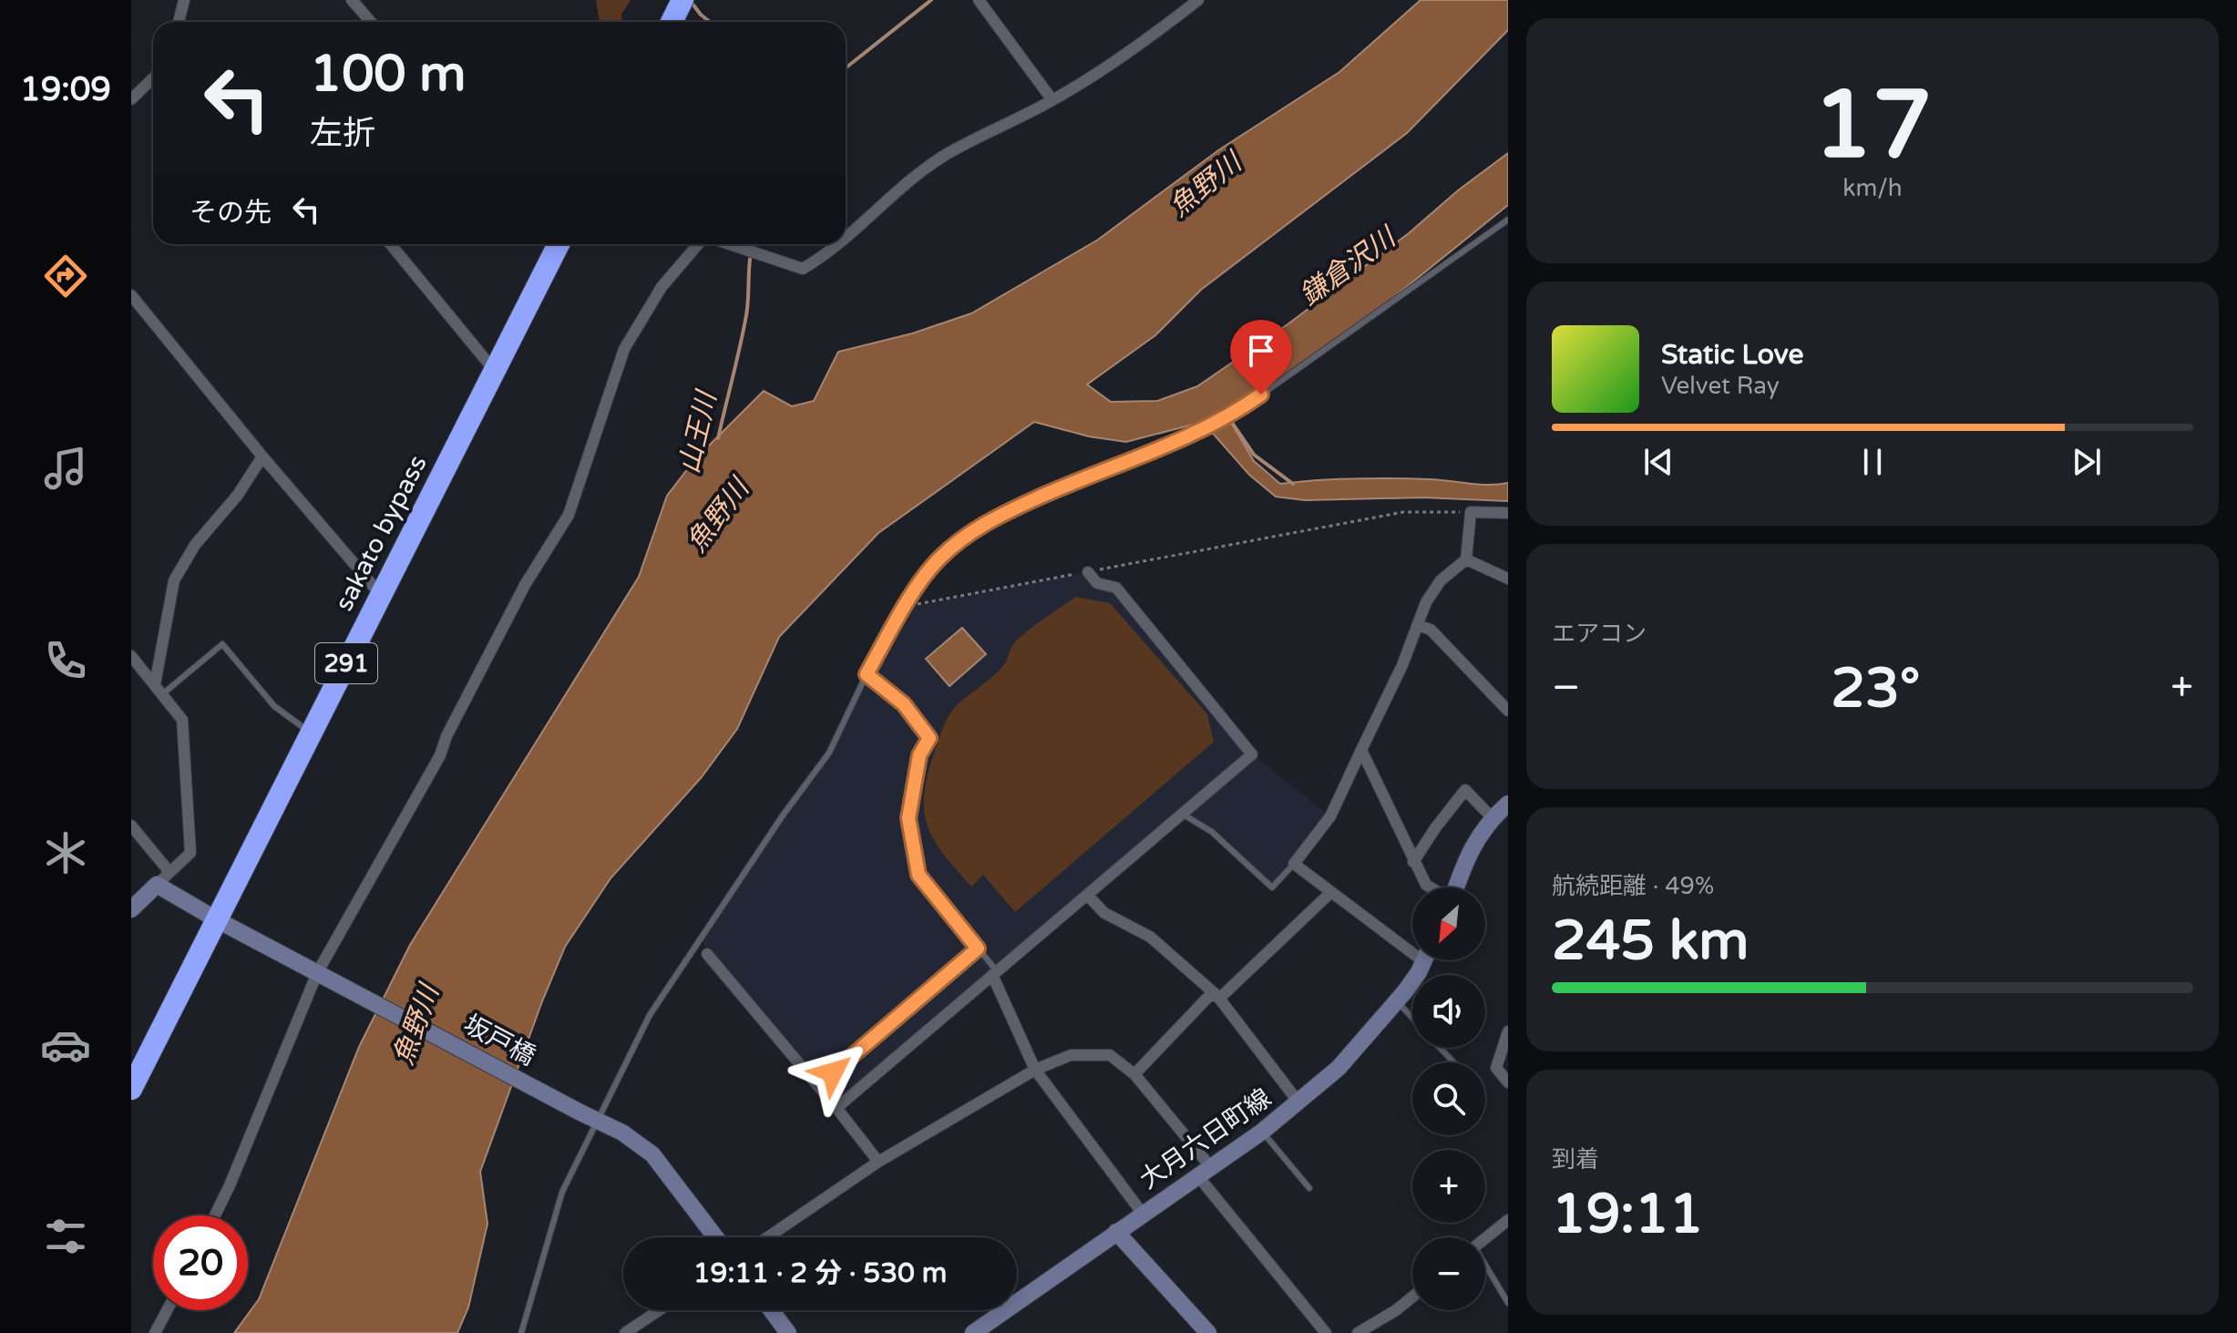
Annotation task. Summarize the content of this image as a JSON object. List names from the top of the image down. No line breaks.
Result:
{"streets":{"highway":["sakato bypass","291"],"street":["坂戸橋","大月六日町線"]},"crossings":[["sakato bypass","坂戸橋"]],"water":["魚野川","鎌倉沢川","山王川"],"north":"bottom left","page":{"tabs":"19:09","tile":[["17","km/h"],"エアコン",["航続距離 · 49%","245 km"],["到着","19:11"]],"turn":["100 m","左折"],"then":"その先","song":["Static Love","Velvet Ray"],"heat":["−","23°","+"],"map_buttons":["+","−"],"limit":"20","trip":"19:11 · 2 分 · 530 m"}}
